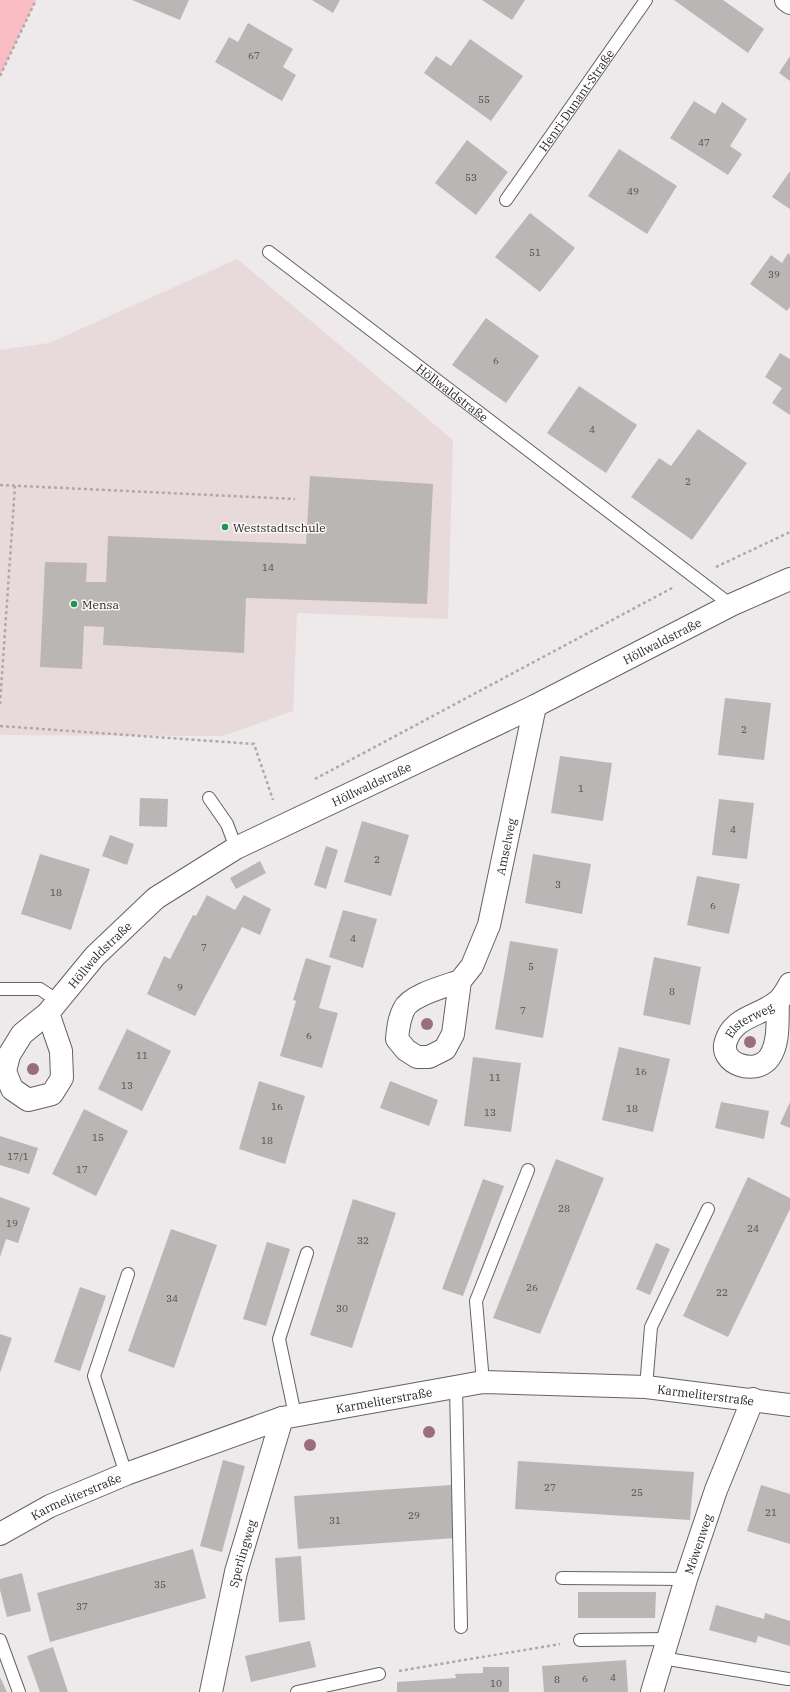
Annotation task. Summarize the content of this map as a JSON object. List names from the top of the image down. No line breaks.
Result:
{"streets":{"street":["Höllwaldstraße","Amselweg","Karmeliterstraße","Möwenweg","Sperlingweg"],"lane":["Henri-Dunant-Straße"]},"crossings":[["Höllwaldstraße","Amselweg"],["Karmeliterstraße","Möwenweg"],["Karmeliterstraße","Sperlingweg"]],"places":["Weststadtschule","Mensa"],"house_numbers":["67","55","47","53","49","51","39","6","4","2","14","2","1","4","2","3","18","6","4","7","5","9","8","7","6","11","16","11","13","16","18","13","15","18","17/1","17","28","19","24","32","26","22","34","30","27","25","21","29","31","35","37","4","6","8","10"]}
